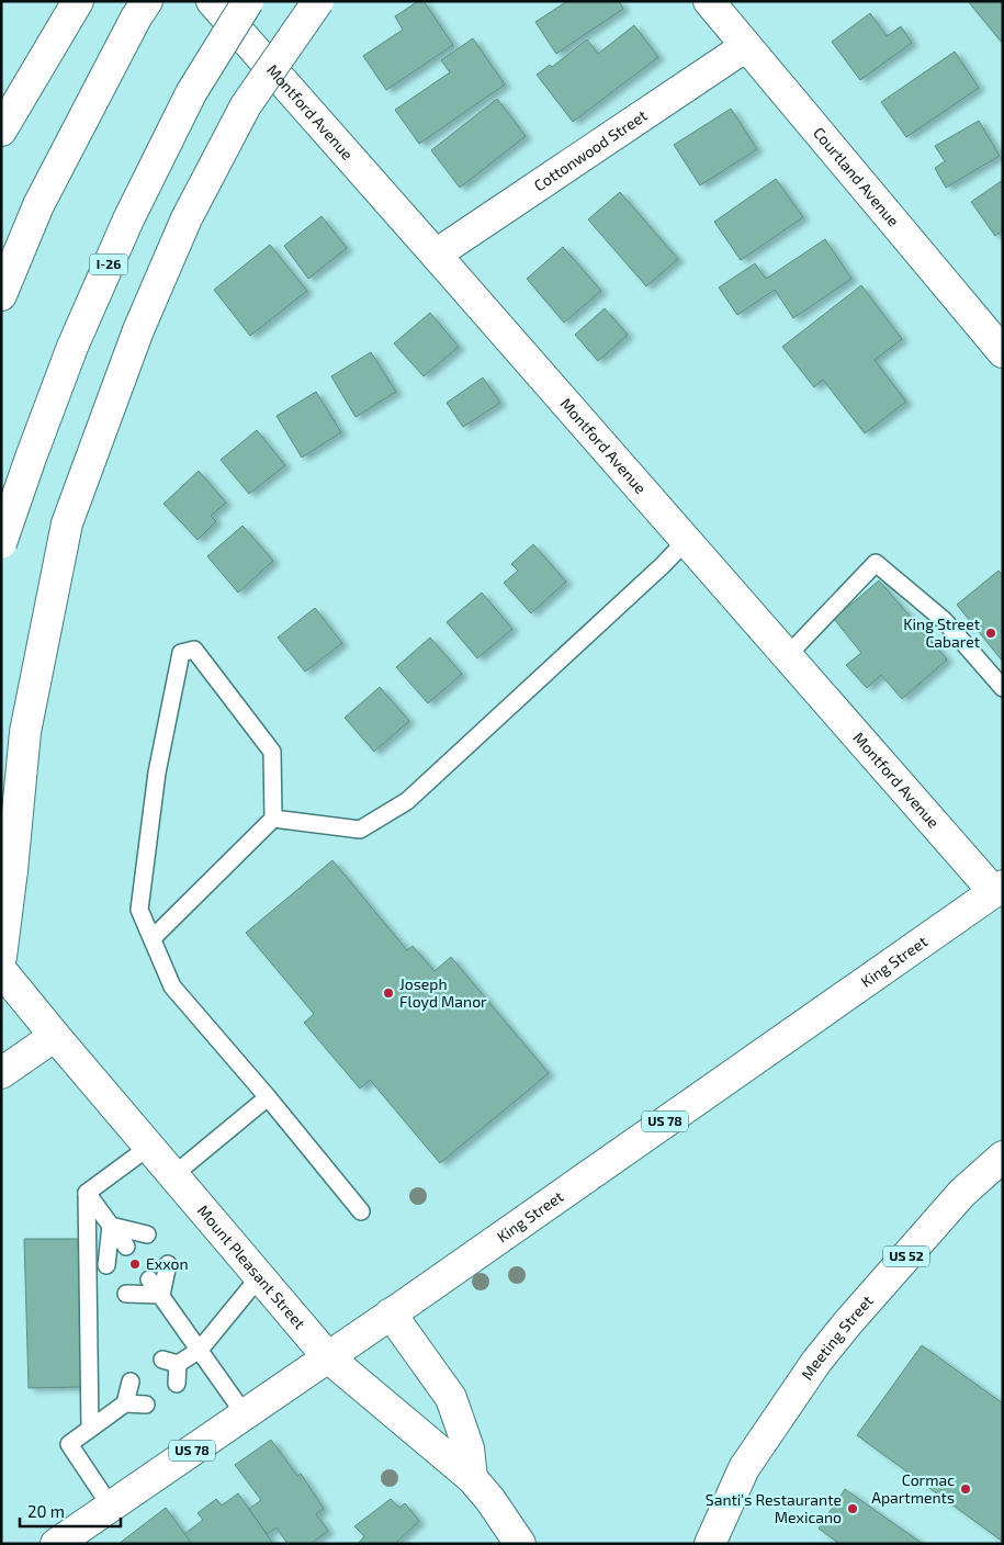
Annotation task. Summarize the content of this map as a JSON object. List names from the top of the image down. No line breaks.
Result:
{"streets":{"main road":["Montford Avenue","Cottonwood Street","Courtland Avenue","I-26","King Street","US 78","US 52","Mount Pleasant Street","Meeting Street"]},"crossings":[["Montford Avenue","Cottonwood Street"],["Montford Avenue","King Street"],["Cottonwood Street","Courtland Avenue"],["King Street","Mount Pleasant Street"]],"places":["King Street Cabaret","Joseph Floyd Manor","Exxon","Cormac Apartments","Santi's Restaurante Mexicano"],"scale_bar":"20 m"}
